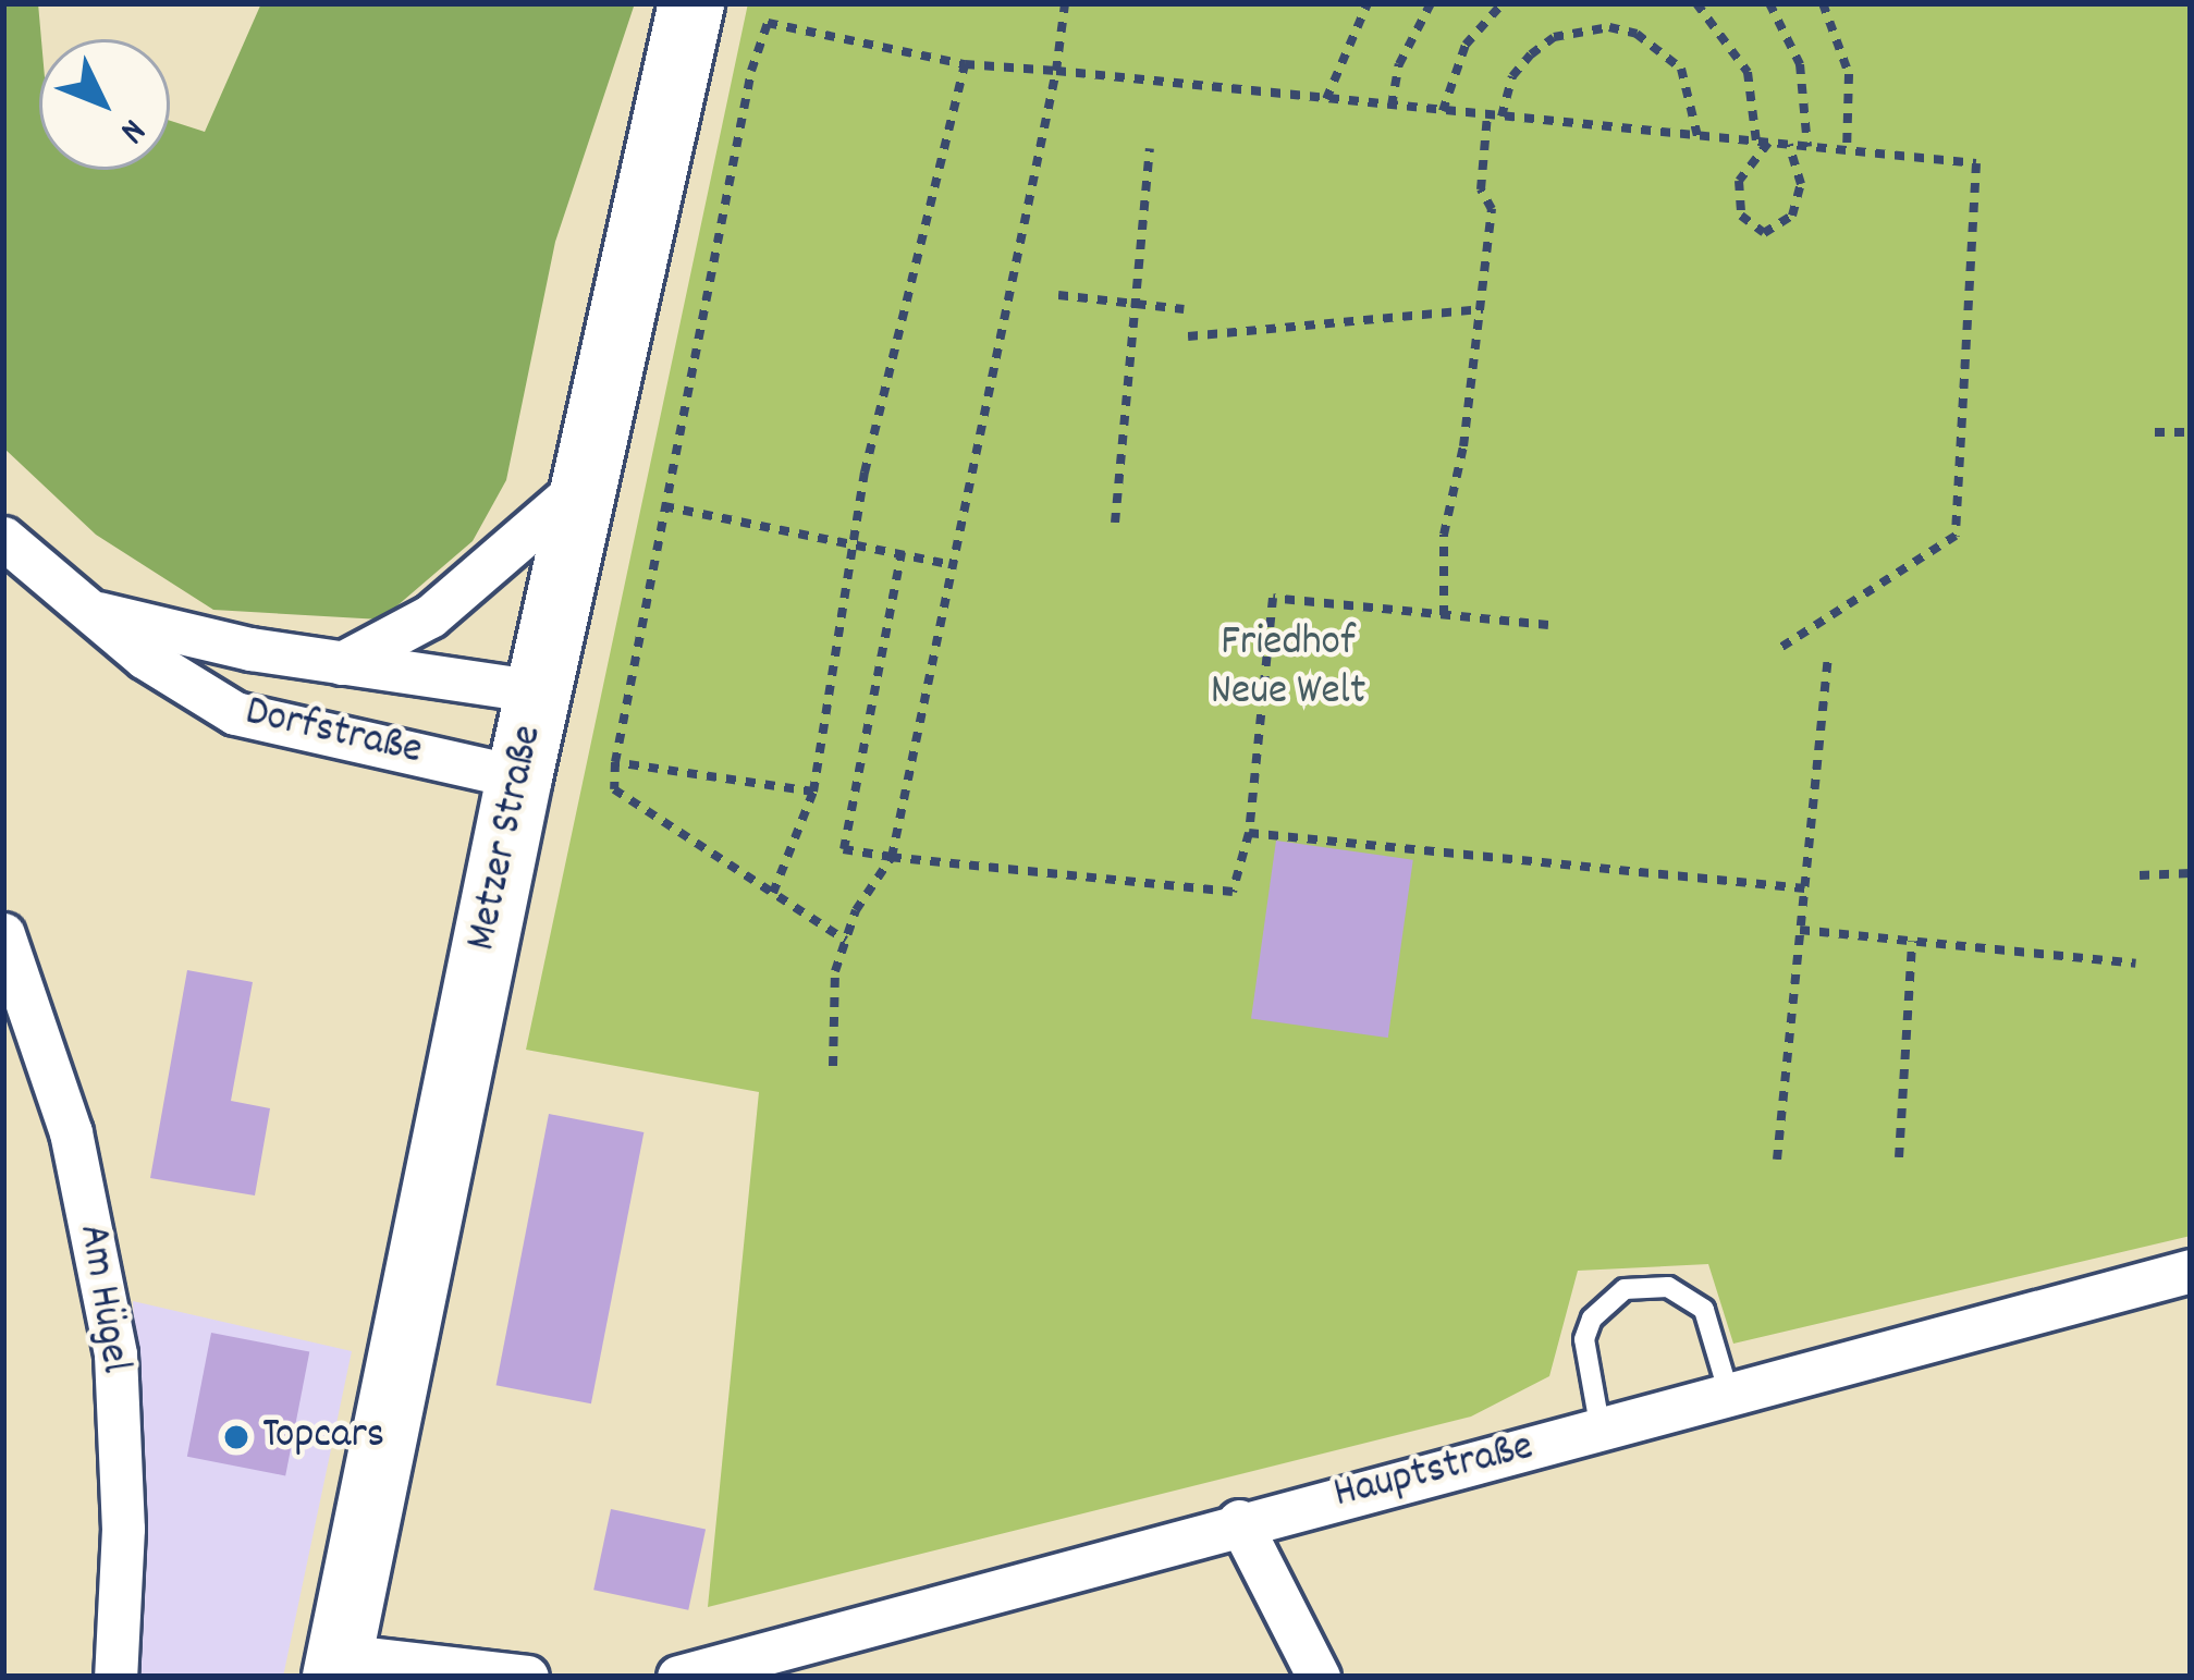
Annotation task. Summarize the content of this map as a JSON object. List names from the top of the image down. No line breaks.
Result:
{"streets":{"main road":["Metzer Straße"],"street":["Dorfstraße","Am Hügel","Hauptstraße"]},"crossings":[["Dorfstraße","Metzer Straße"]],"parks":["Friedhof Neue Welt"],"places":["Topcars"],"north":"bottom right"}
